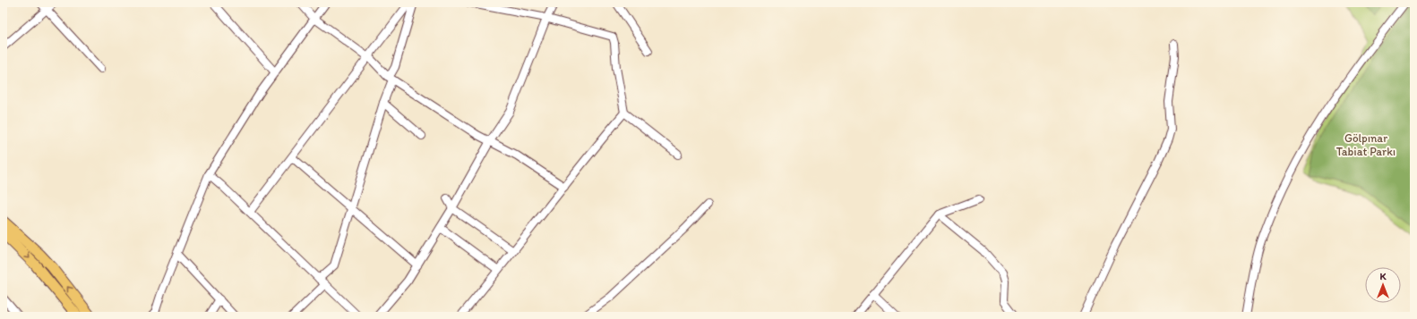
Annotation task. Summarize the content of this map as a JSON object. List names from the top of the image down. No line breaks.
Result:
{"parks":["Gölpınar Tabiat Parkı"],"north":"top"}
